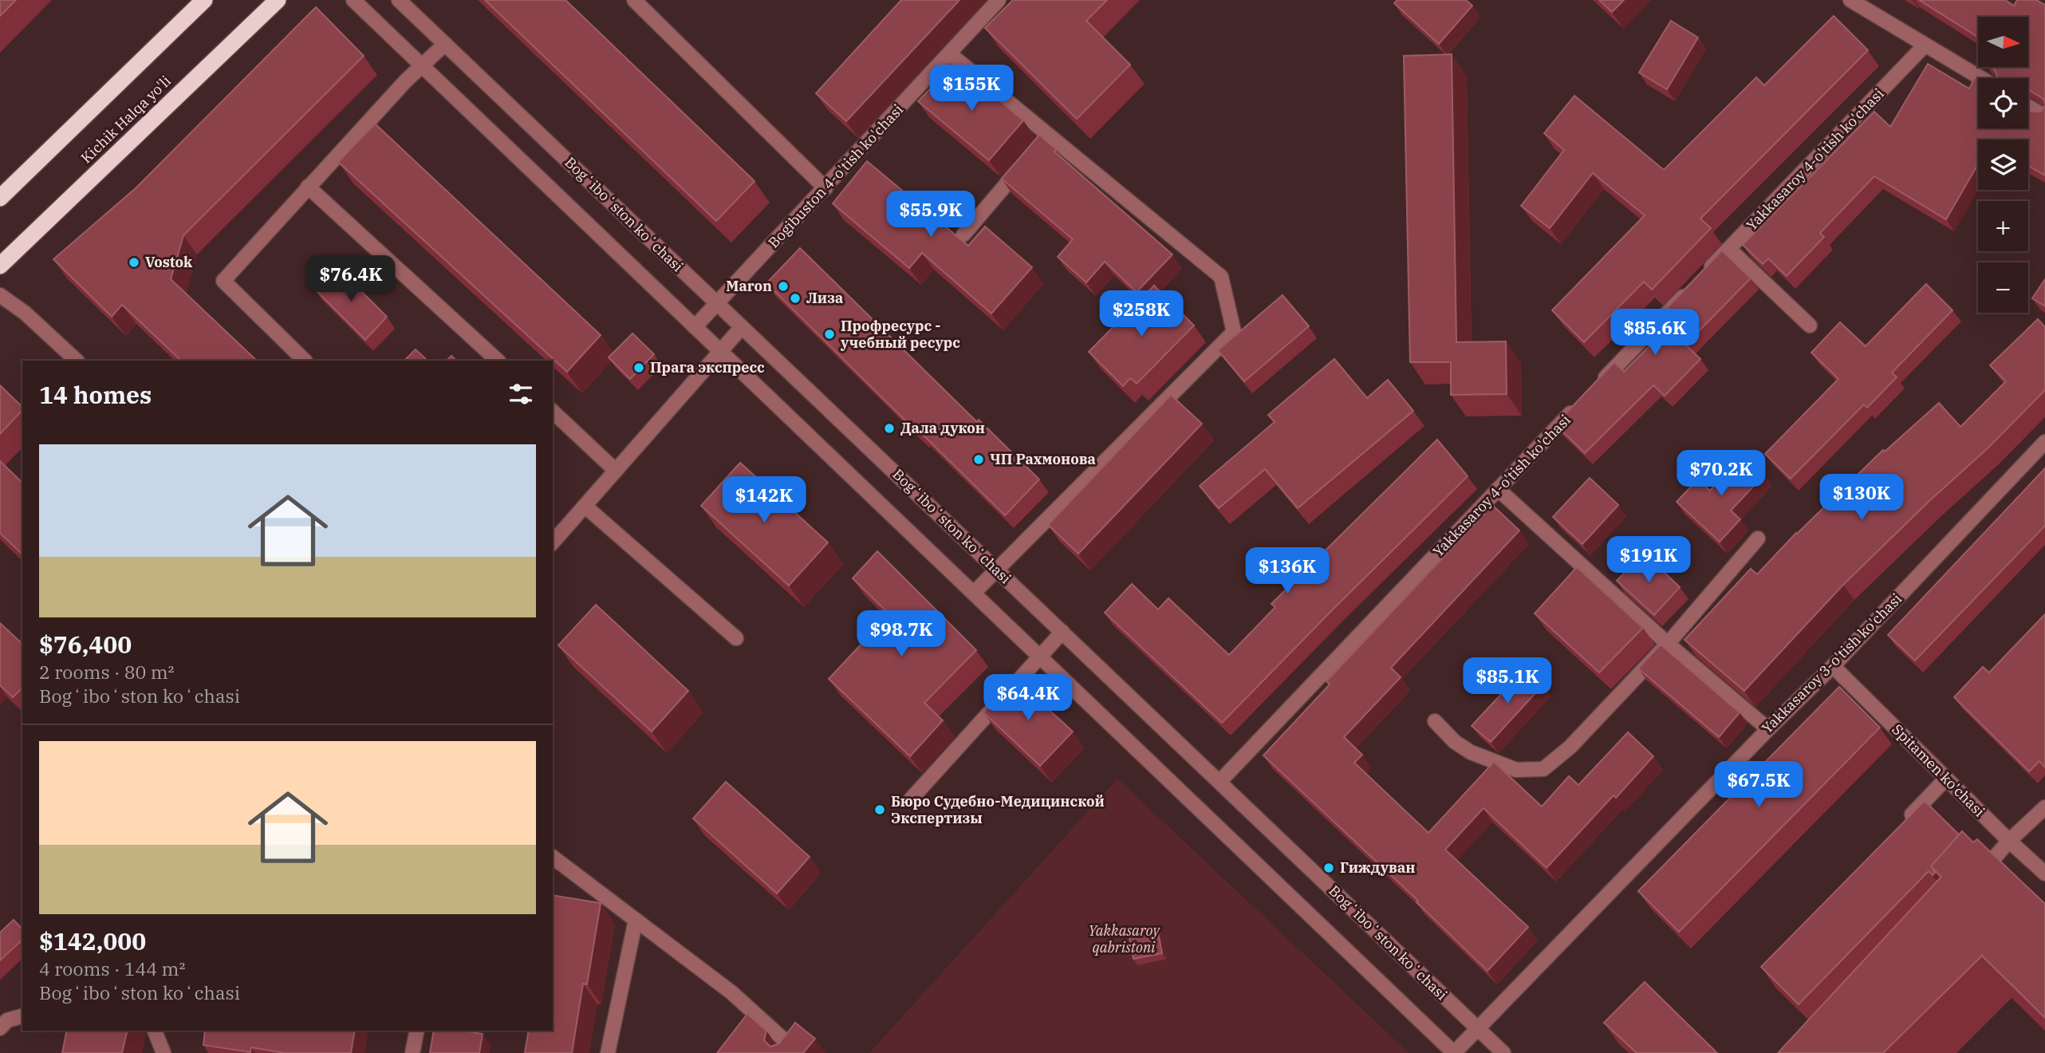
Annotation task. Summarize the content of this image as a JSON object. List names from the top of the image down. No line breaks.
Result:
{"streets":{"highway":["Kichik Halqa yo'li"],"street":["Yakkasaroy 4-o'tish ko'chasi","Bogibuston 4-o'tish ko'chasi","Bogʻiboʻston koʻchasi","Yakkasaroy 3-o'tish ko'chasi","Spitamen ko'chasi"]},"crossings":[["Yakkasaroy 4-o'tish ko'chasi","Bogʻiboʻston koʻchasi"],["Bogibuston 4-o'tish ko'chasi","Bogʻiboʻston koʻchasi"],["Bogʻiboʻston koʻchasi","Yakkasaroy 3-o'tish ko'chasi"],["Yakkasaroy 3-o'tish ko'chasi","Spitamen ko'chasi"]],"parks":["Yakkasaroy qabristoni"],"places":["Vostok","Maron","Лиза","Профресурс - учебный ресурс","Прага экспресс","Дала дукон","ЧП Рахмонова","Бюро Судебно-Медицинской Экспертизы","Гиждуван"],"north":"right","page":{"map_buttons":["+","−"],"price":["$155K","$55.9K","$76.4K","$258K","$85.6K","$70.2K","$130K","$142K","$191K","$136K","$98.7K","$85.1K","$64.4K","$67.5K"],"heading":"14 homes","list":[{"name":"$76,400","note":"2 rooms · 80 m² · Bogʻiboʻston koʻchasi"},{"name":"$142,000","note":"4 rooms · 144 m² · Bogʻiboʻston koʻchasi"}]}}
